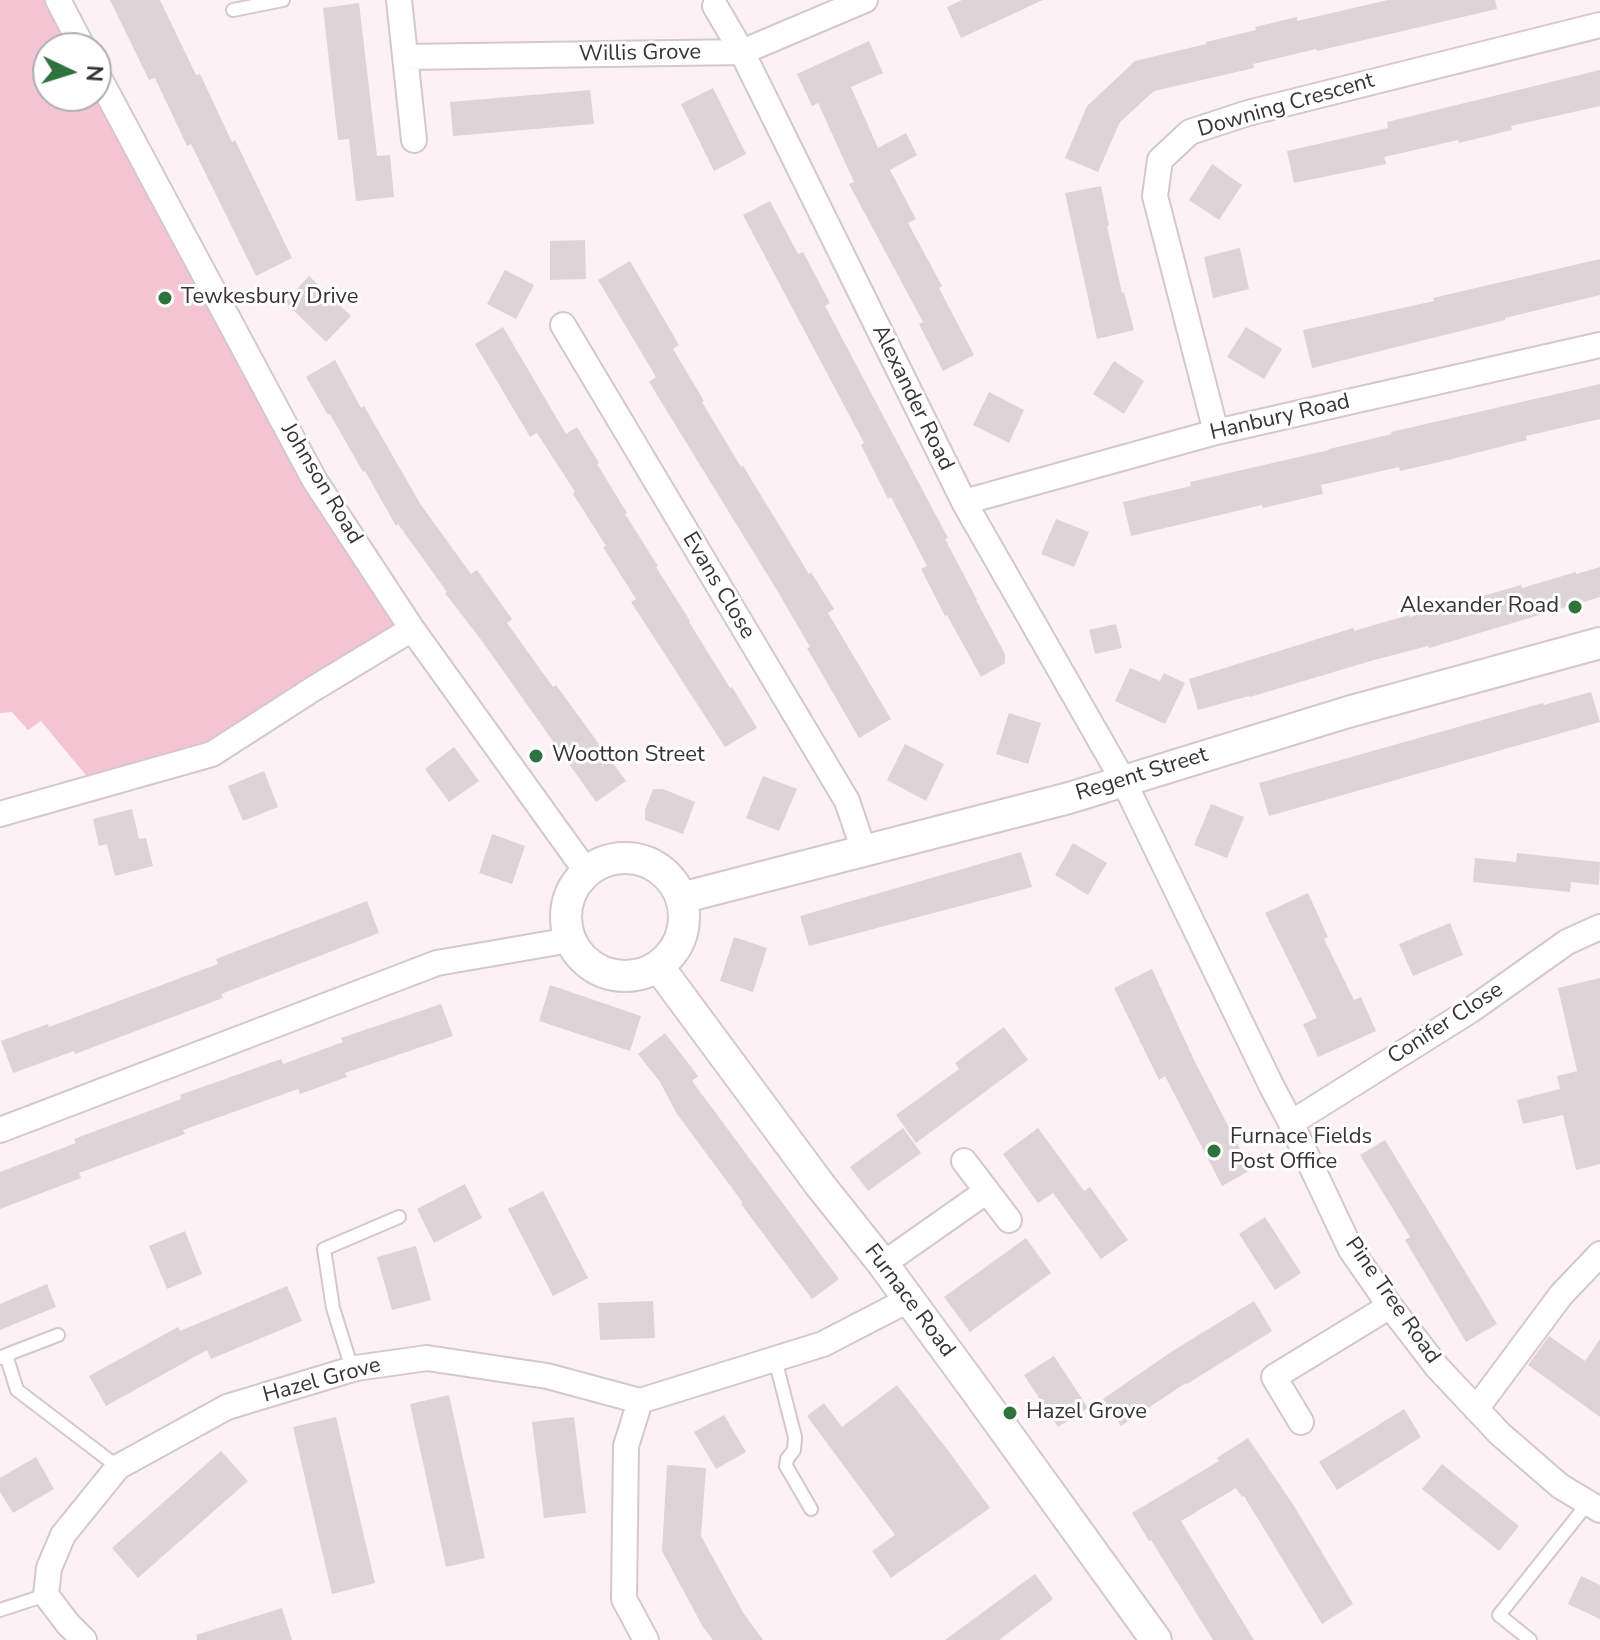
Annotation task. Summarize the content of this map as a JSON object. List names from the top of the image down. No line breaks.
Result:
{"streets":{"street":["Willis Grove","Downing Crescent","Alexander Road","Hanbury Road","Johnson Road","Evans Close","Regent Street","Conifer Close","Furnace Road","Pine Tree Road","Hazel Grove"]},"crossings":[["Willis Grove","Alexander Road"],["Downing Crescent","Hanbury Road"],["Alexander Road","Hanbury Road"],["Alexander Road","Regent Street"],["Alexander Road","Pine Tree Road"],["Johnson Road","Regent Street"],["Johnson Road","Furnace Road"],["Evans Close","Regent Street"],["Regent Street","Furnace Road"],["Regent Street","Pine Tree Road"],["Conifer Close","Pine Tree Road"]],"places":["Tewkesbury Drive","Alexander Road","Wootton Street","Furnace Fields Post Office","Hazel Grove"],"north":"right"}
